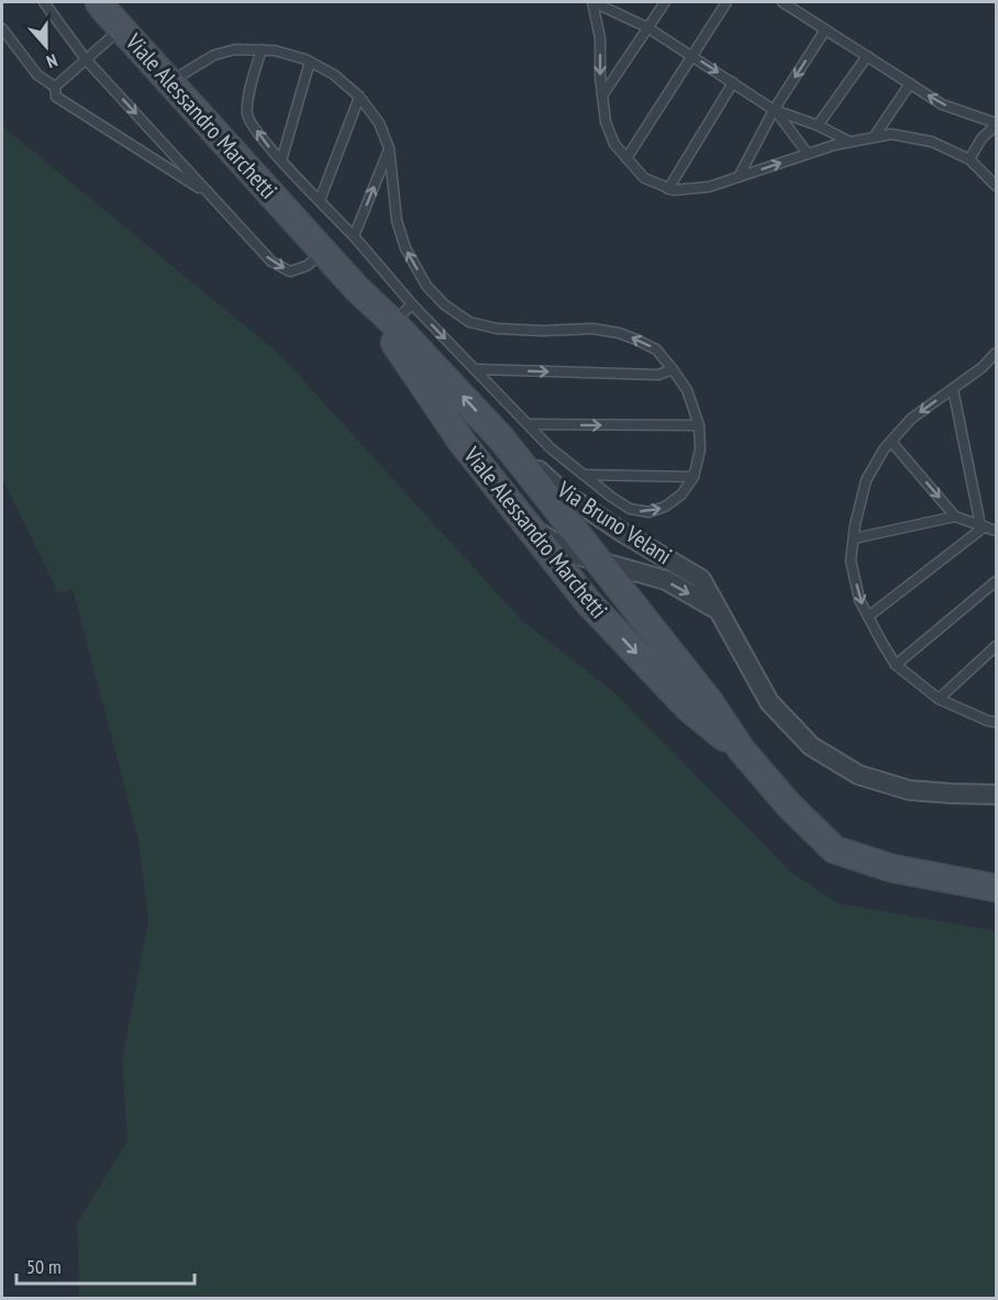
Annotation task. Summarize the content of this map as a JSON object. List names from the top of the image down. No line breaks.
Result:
{"streets":{"street":["Viale Alessandro Marchetti","Via Bruno Velani"]},"crossings":[["Viale Alessandro Marchetti","Via Bruno Velani"]],"scale_bar":"50 m","north":"bottom"}
